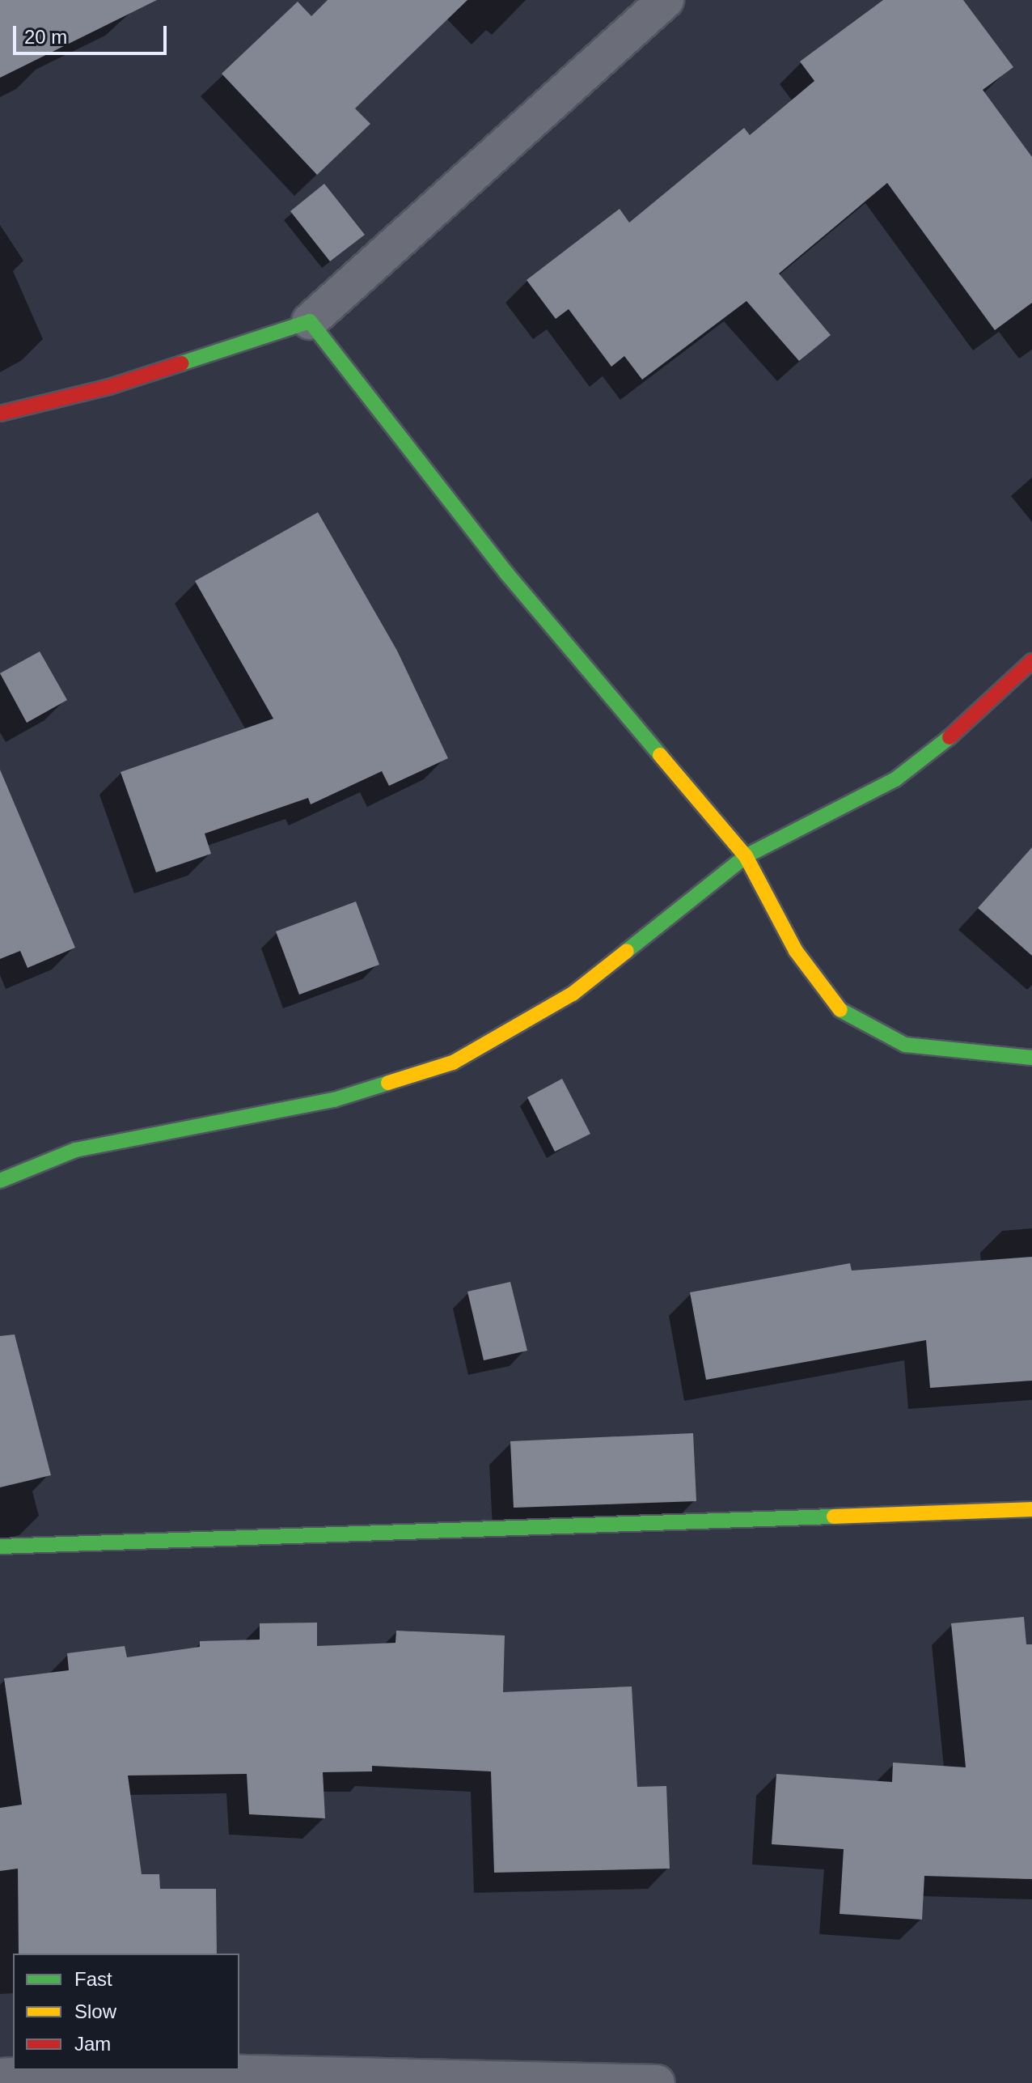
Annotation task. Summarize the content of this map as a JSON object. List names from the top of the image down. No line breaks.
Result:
{"legend":["Fast","Slow","Jam"],"scale_bar":"20 m"}
